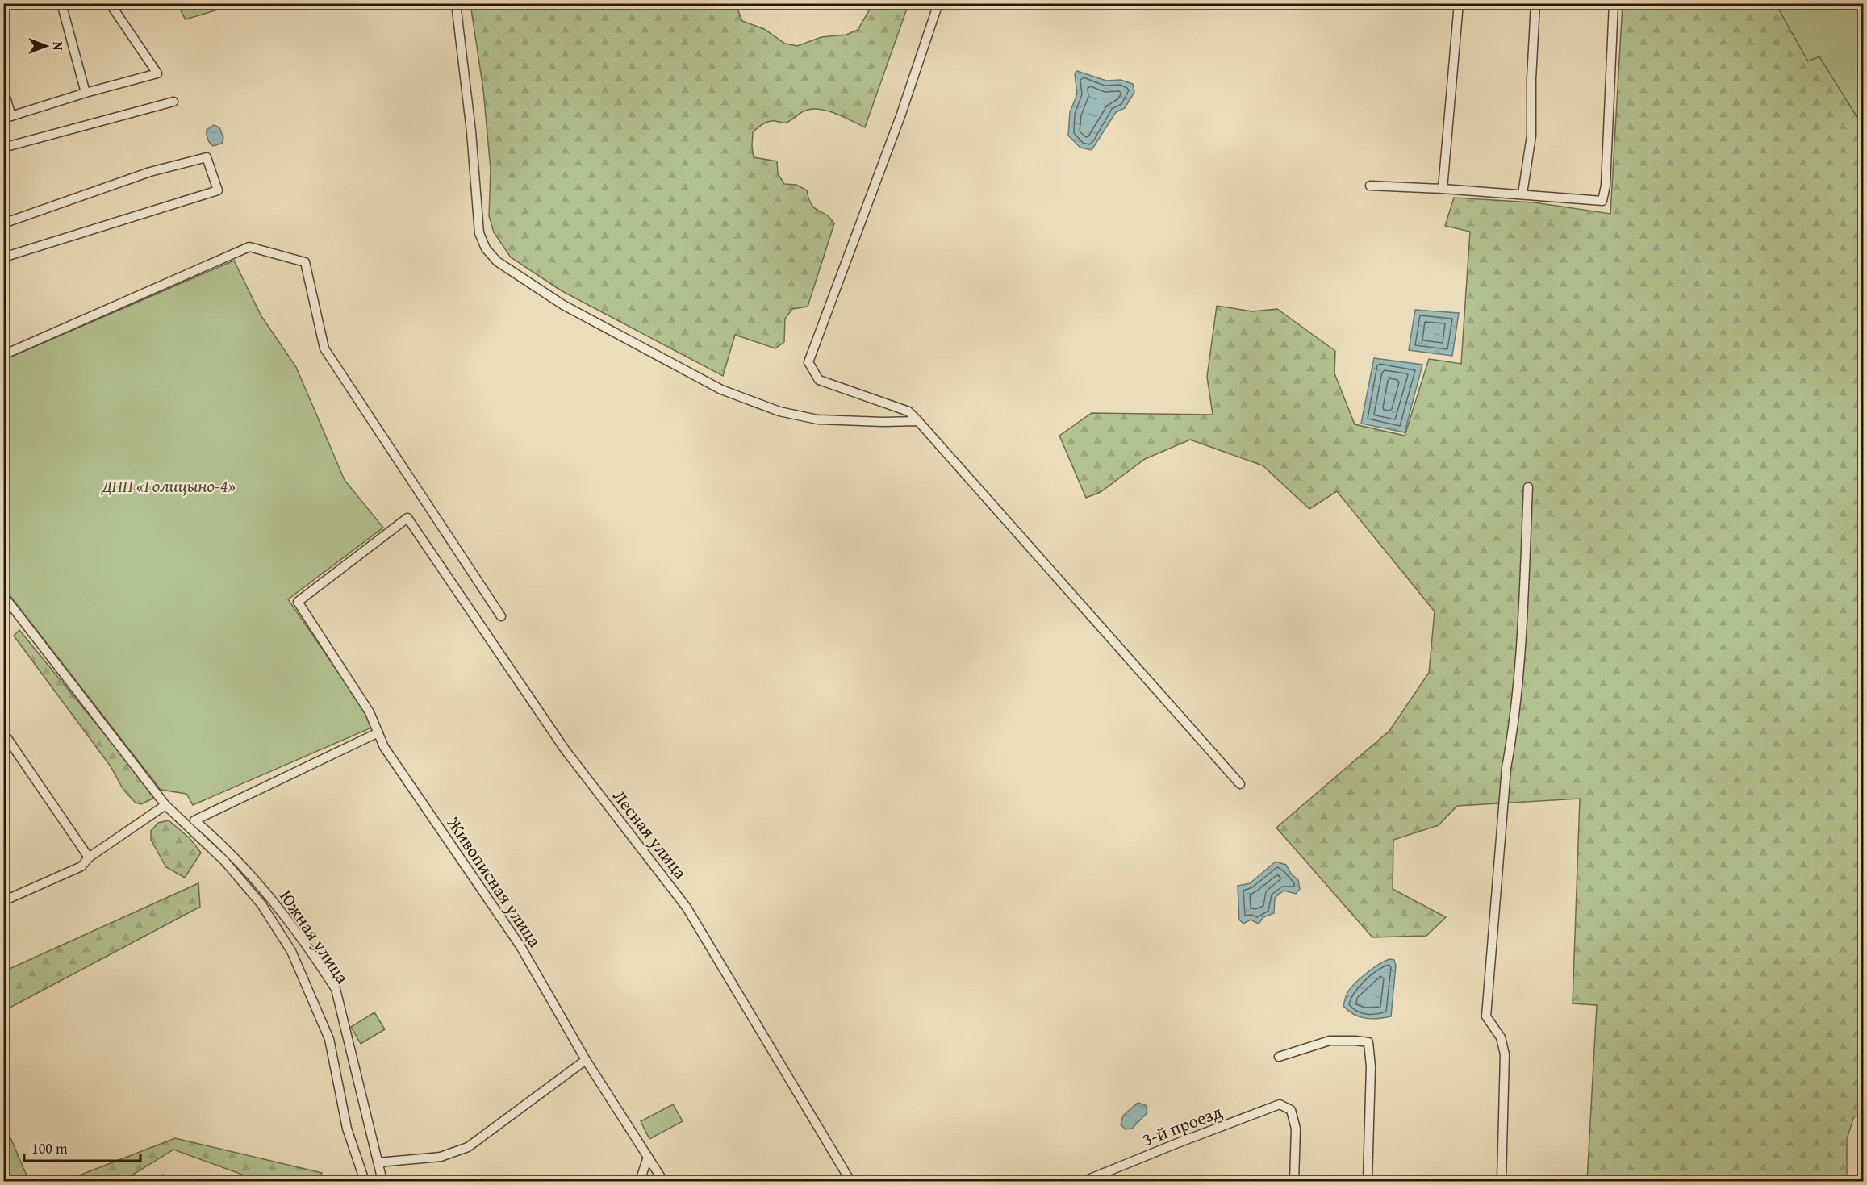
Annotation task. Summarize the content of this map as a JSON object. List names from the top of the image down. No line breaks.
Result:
{"streets":{"street":["Лесная улица","Живописная улица","Южная улица","3-й проезд"]},"crossings":[["Лесная улица","Живописная улица"],["Живописная улица","Южная улица"]],"parks":["ДНП «Голицыно-4»"],"scale_bar":"100 m","north":"right"}
